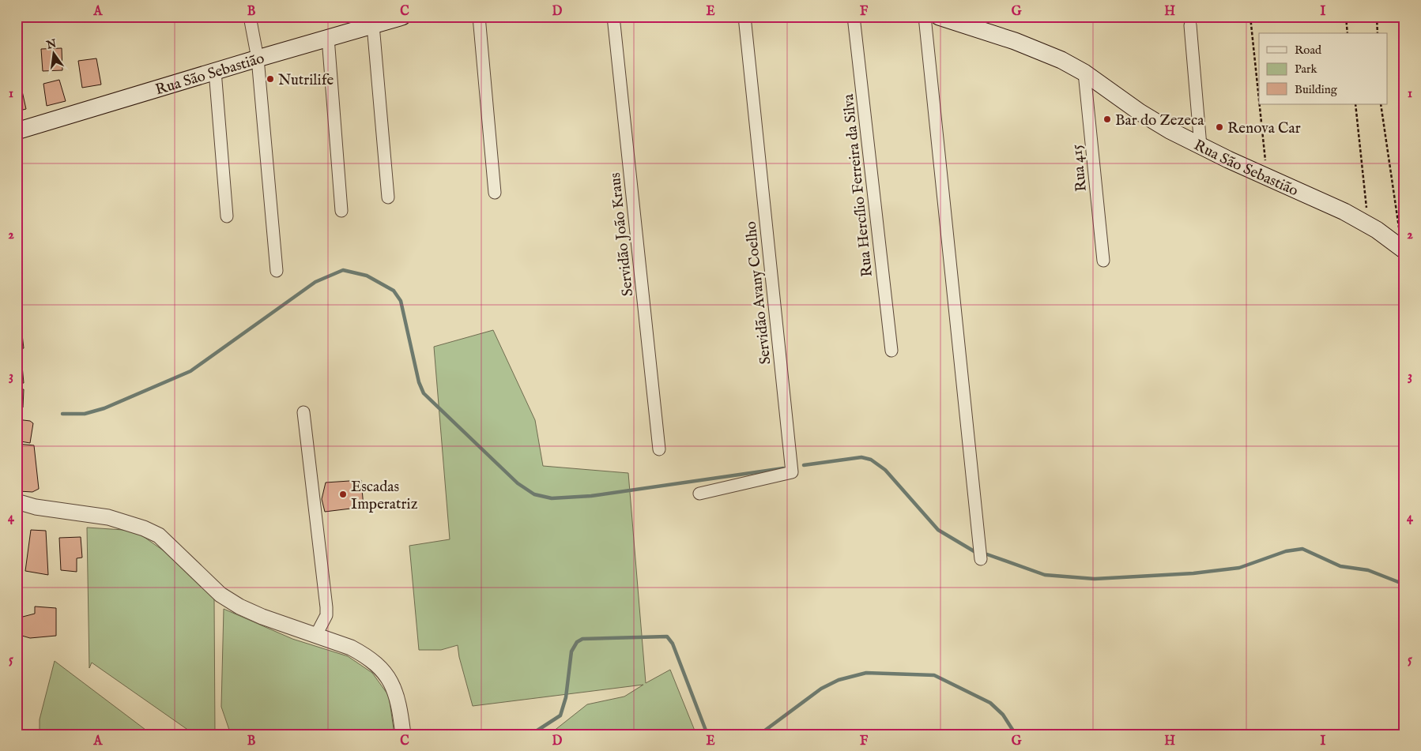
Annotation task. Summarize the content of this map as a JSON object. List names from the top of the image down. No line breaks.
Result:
{"streets":{"main road":["Rua São Sebastião"],"street":["Rua 415","Rua Hercílio Ferreira da Silva","Servidão João Kraus","Servidão Avany Coelho"]},"crossings":[["Rua São Sebastião","Rua 415"]],"places":["Nutrilife","Bar do Zezeca","Renova Car","Escadas Imperatriz"],"legend":["Road","Park","Building"],"north":"top","grid":{"columns":["A","B","C","D","E","F","G","H","I"],"rows":["1","2","3","4","5"]}}
